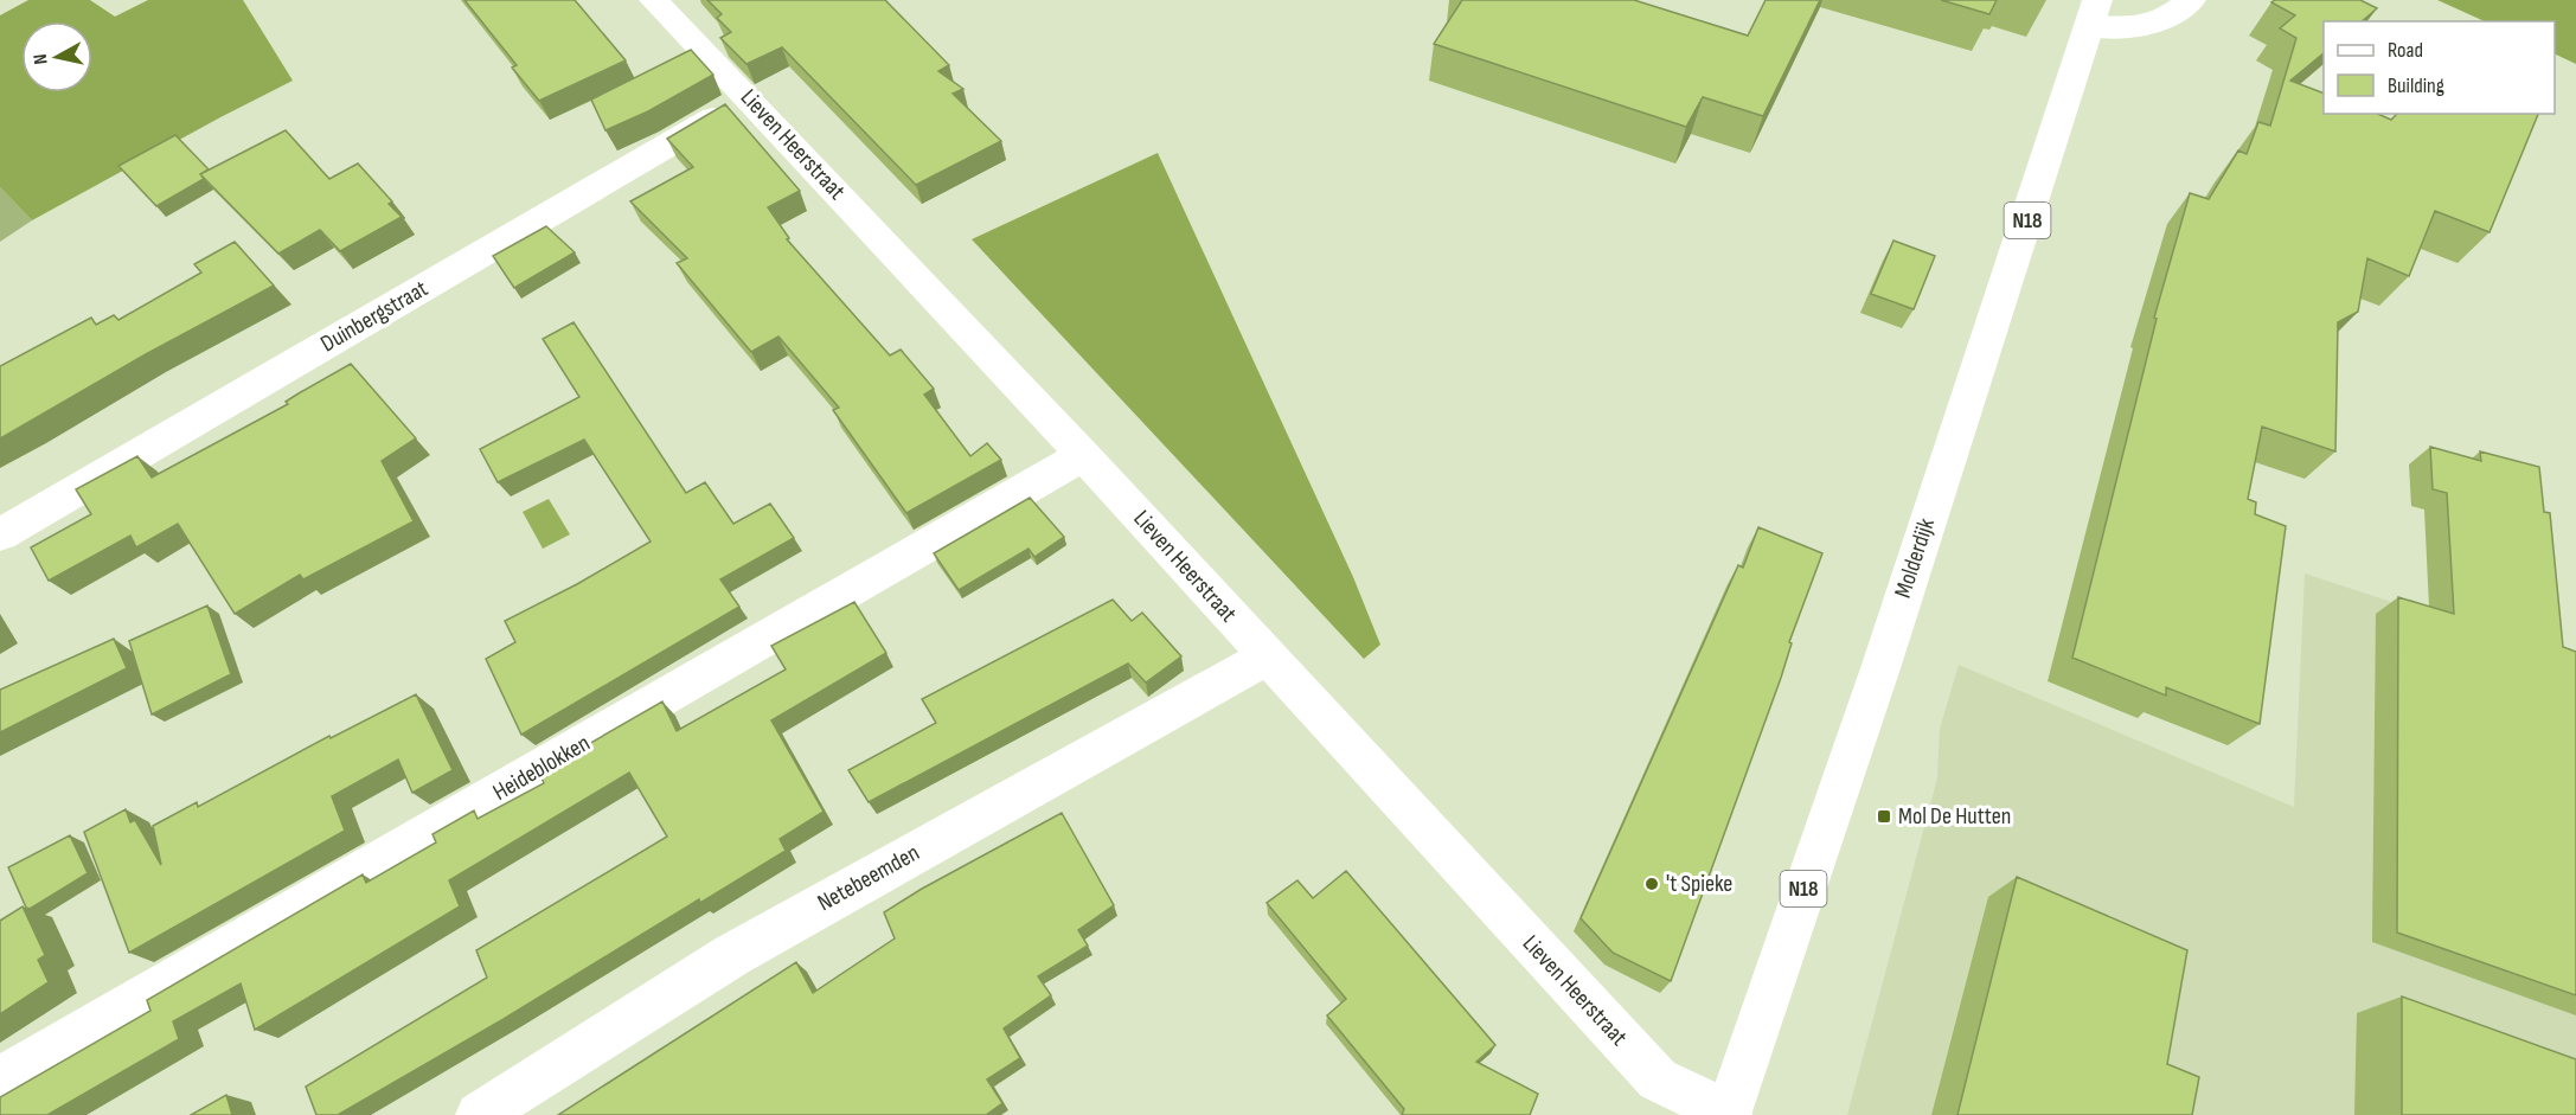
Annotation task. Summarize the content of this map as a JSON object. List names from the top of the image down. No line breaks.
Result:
{"streets":{"street":["Lieven Heerstraat","N18","Duinbergstraat","Molderdijk","Heideblokken","Netebeemden"]},"crossings":[["Lieven Heerstraat","Duinbergstraat"],["Lieven Heerstraat","Molderdijk"],["Lieven Heerstraat","Heideblokken"],["Lieven Heerstraat","Netebeemden"]],"places":{"transit":["Mol De Hutten"],"other":["'t Spieke"]},"legend":["Road","Building"],"north":"left"}
